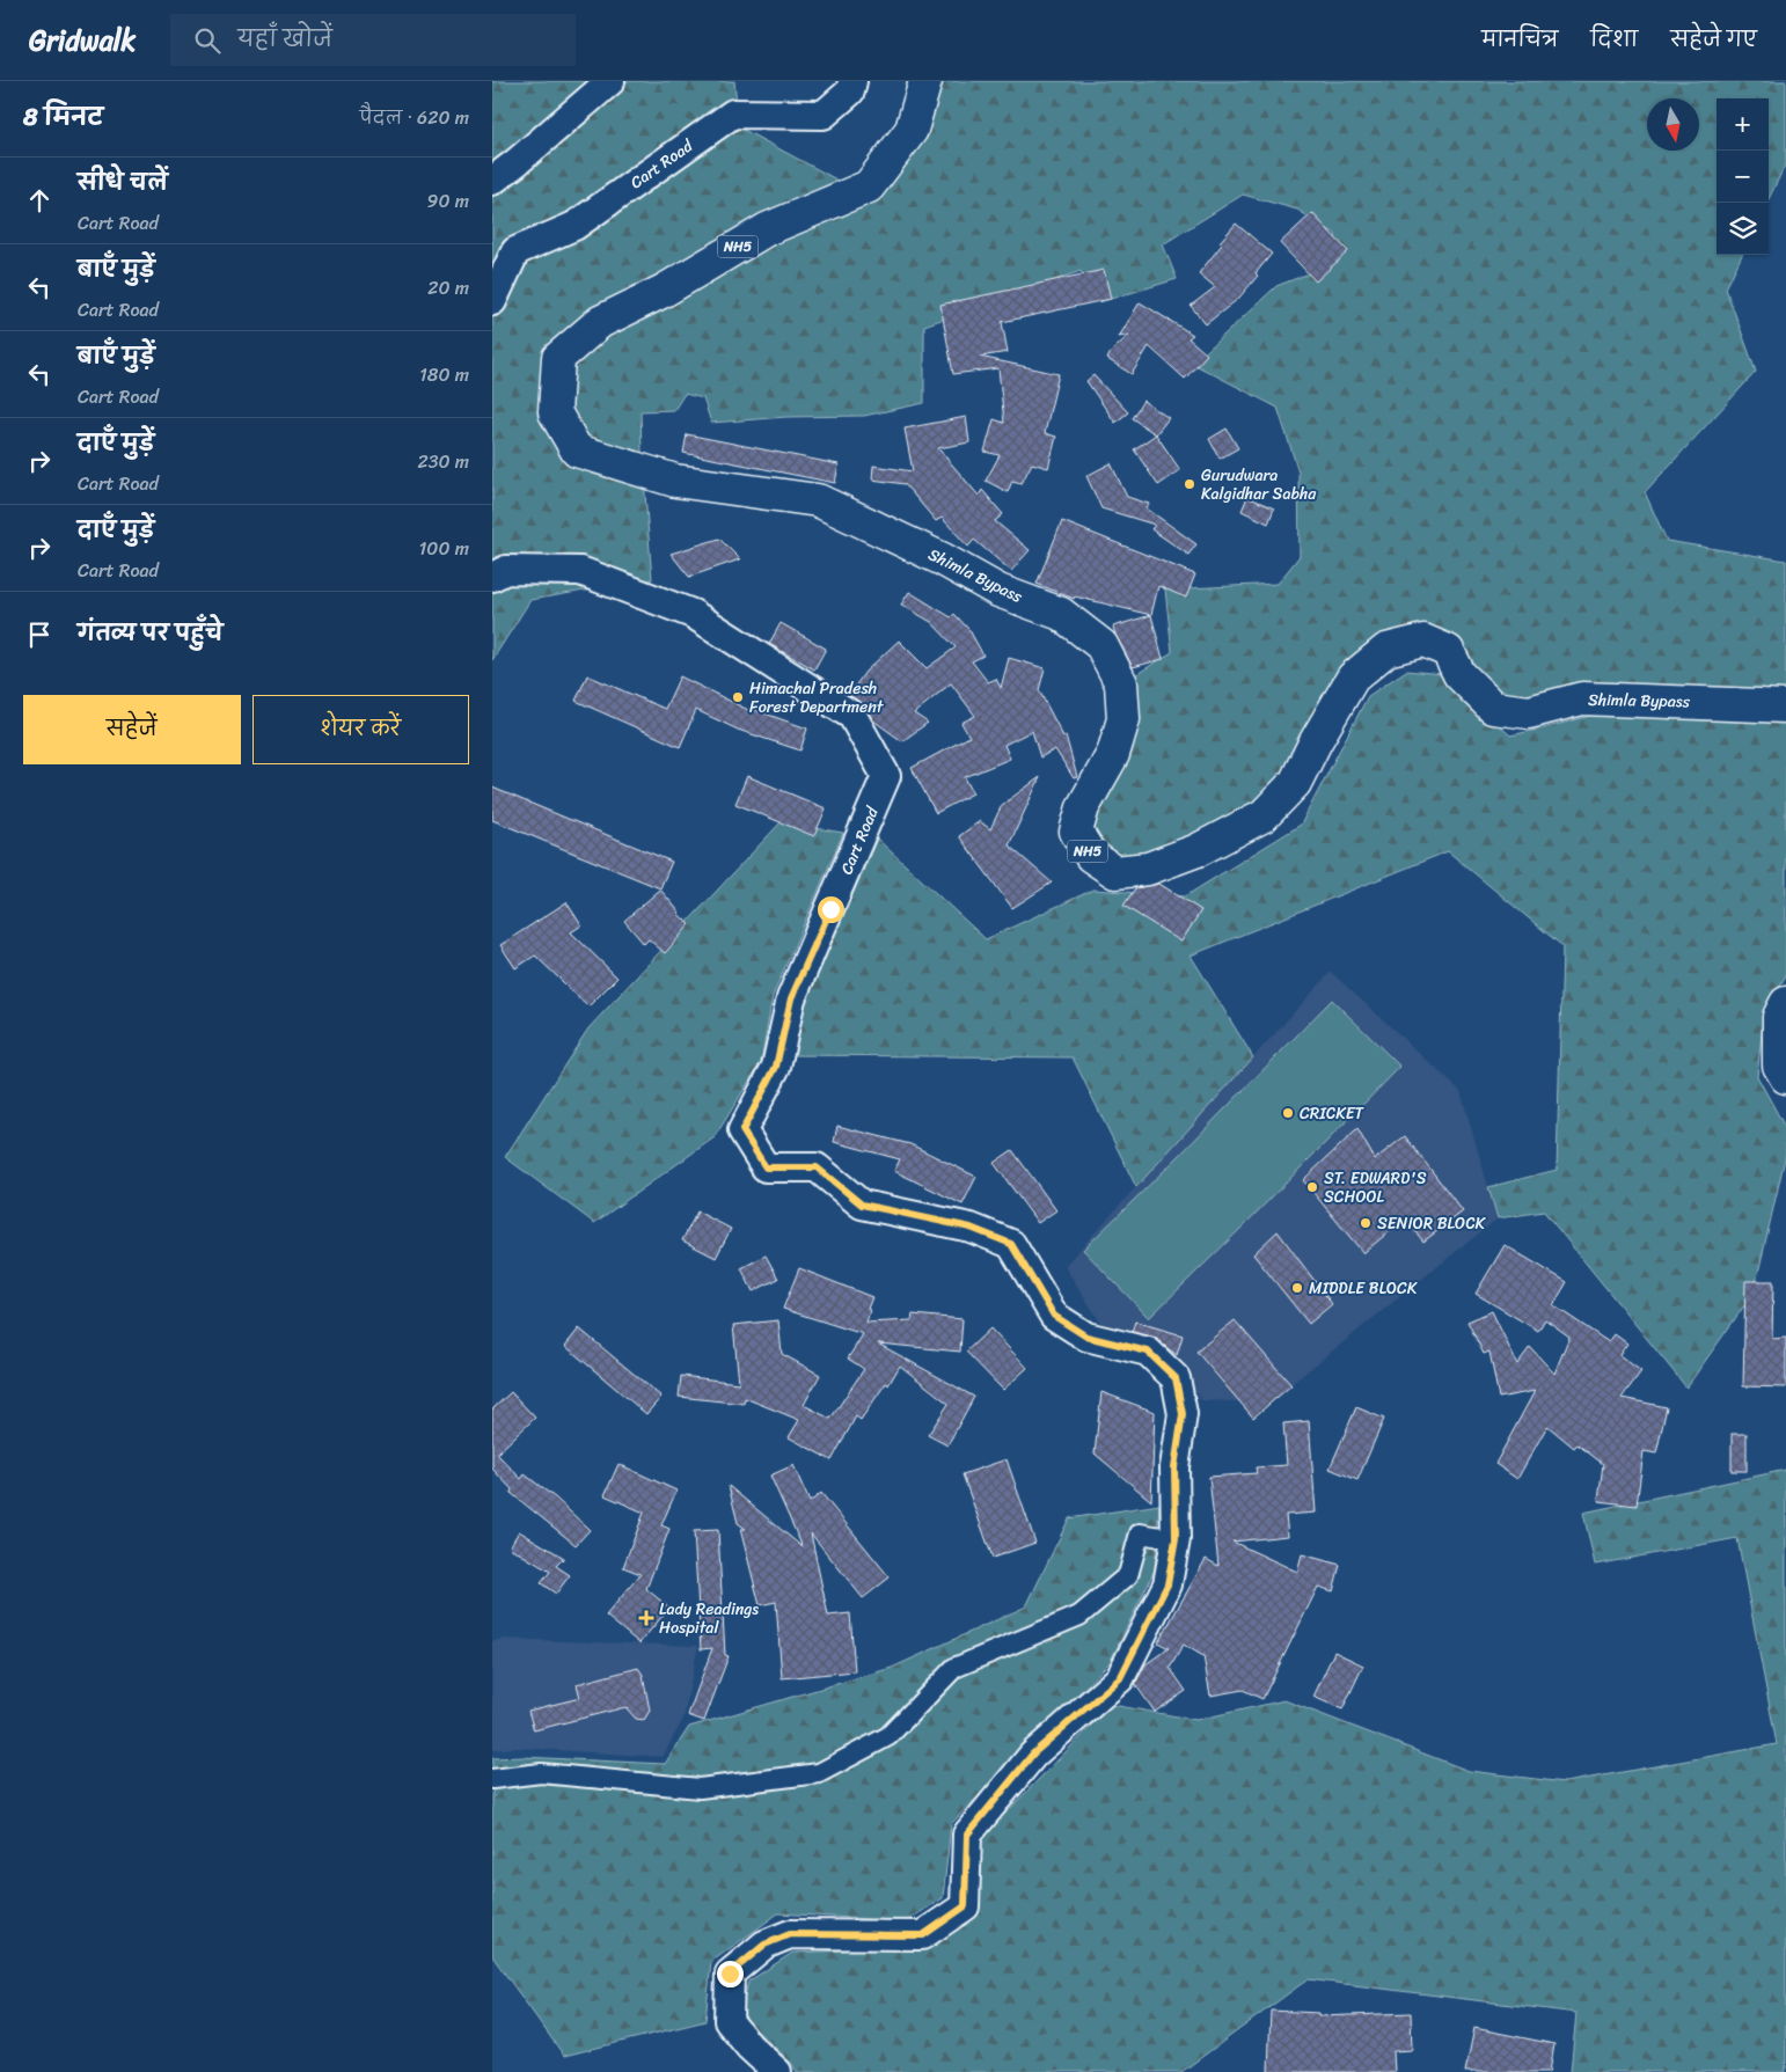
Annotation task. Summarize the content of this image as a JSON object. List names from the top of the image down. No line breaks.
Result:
{"streets":{"highway":["NH5","Shimla Bypass"],"main road":["Cart Road"]},"places":{"other":["Gurudwara Kalgidhar Sabha","Himachal Pradesh Forest Department","CRICKET","ST. EDWARD'S SCHOOL","SENIOR BLOCK","MIDDLE BLOCK"],"health":["Lady Readings Hospital"]},"north":"bottom","page":{"header":"Gridwalk","search":"यहाँ खोजें","nav":["मानचित्र","दिशा","सहेजे गए"],"heading":["8 मिनट","पैदल · 620 m"],"map_buttons":["+","−"],"list":[["सीधे चलें","Cart Road","90 m"],["बाएँ मुड़ें","Cart Road","20 m"],["बाएँ मुड़ें","Cart Road","180 m"],["दाएँ मुड़ें","Cart Road","230 m"],["दाएँ मुड़ें","Cart Road","100 m"],"गंतव्य पर पहुँचे"],"buttons":["सहेजें","शेयर करें"]}}
